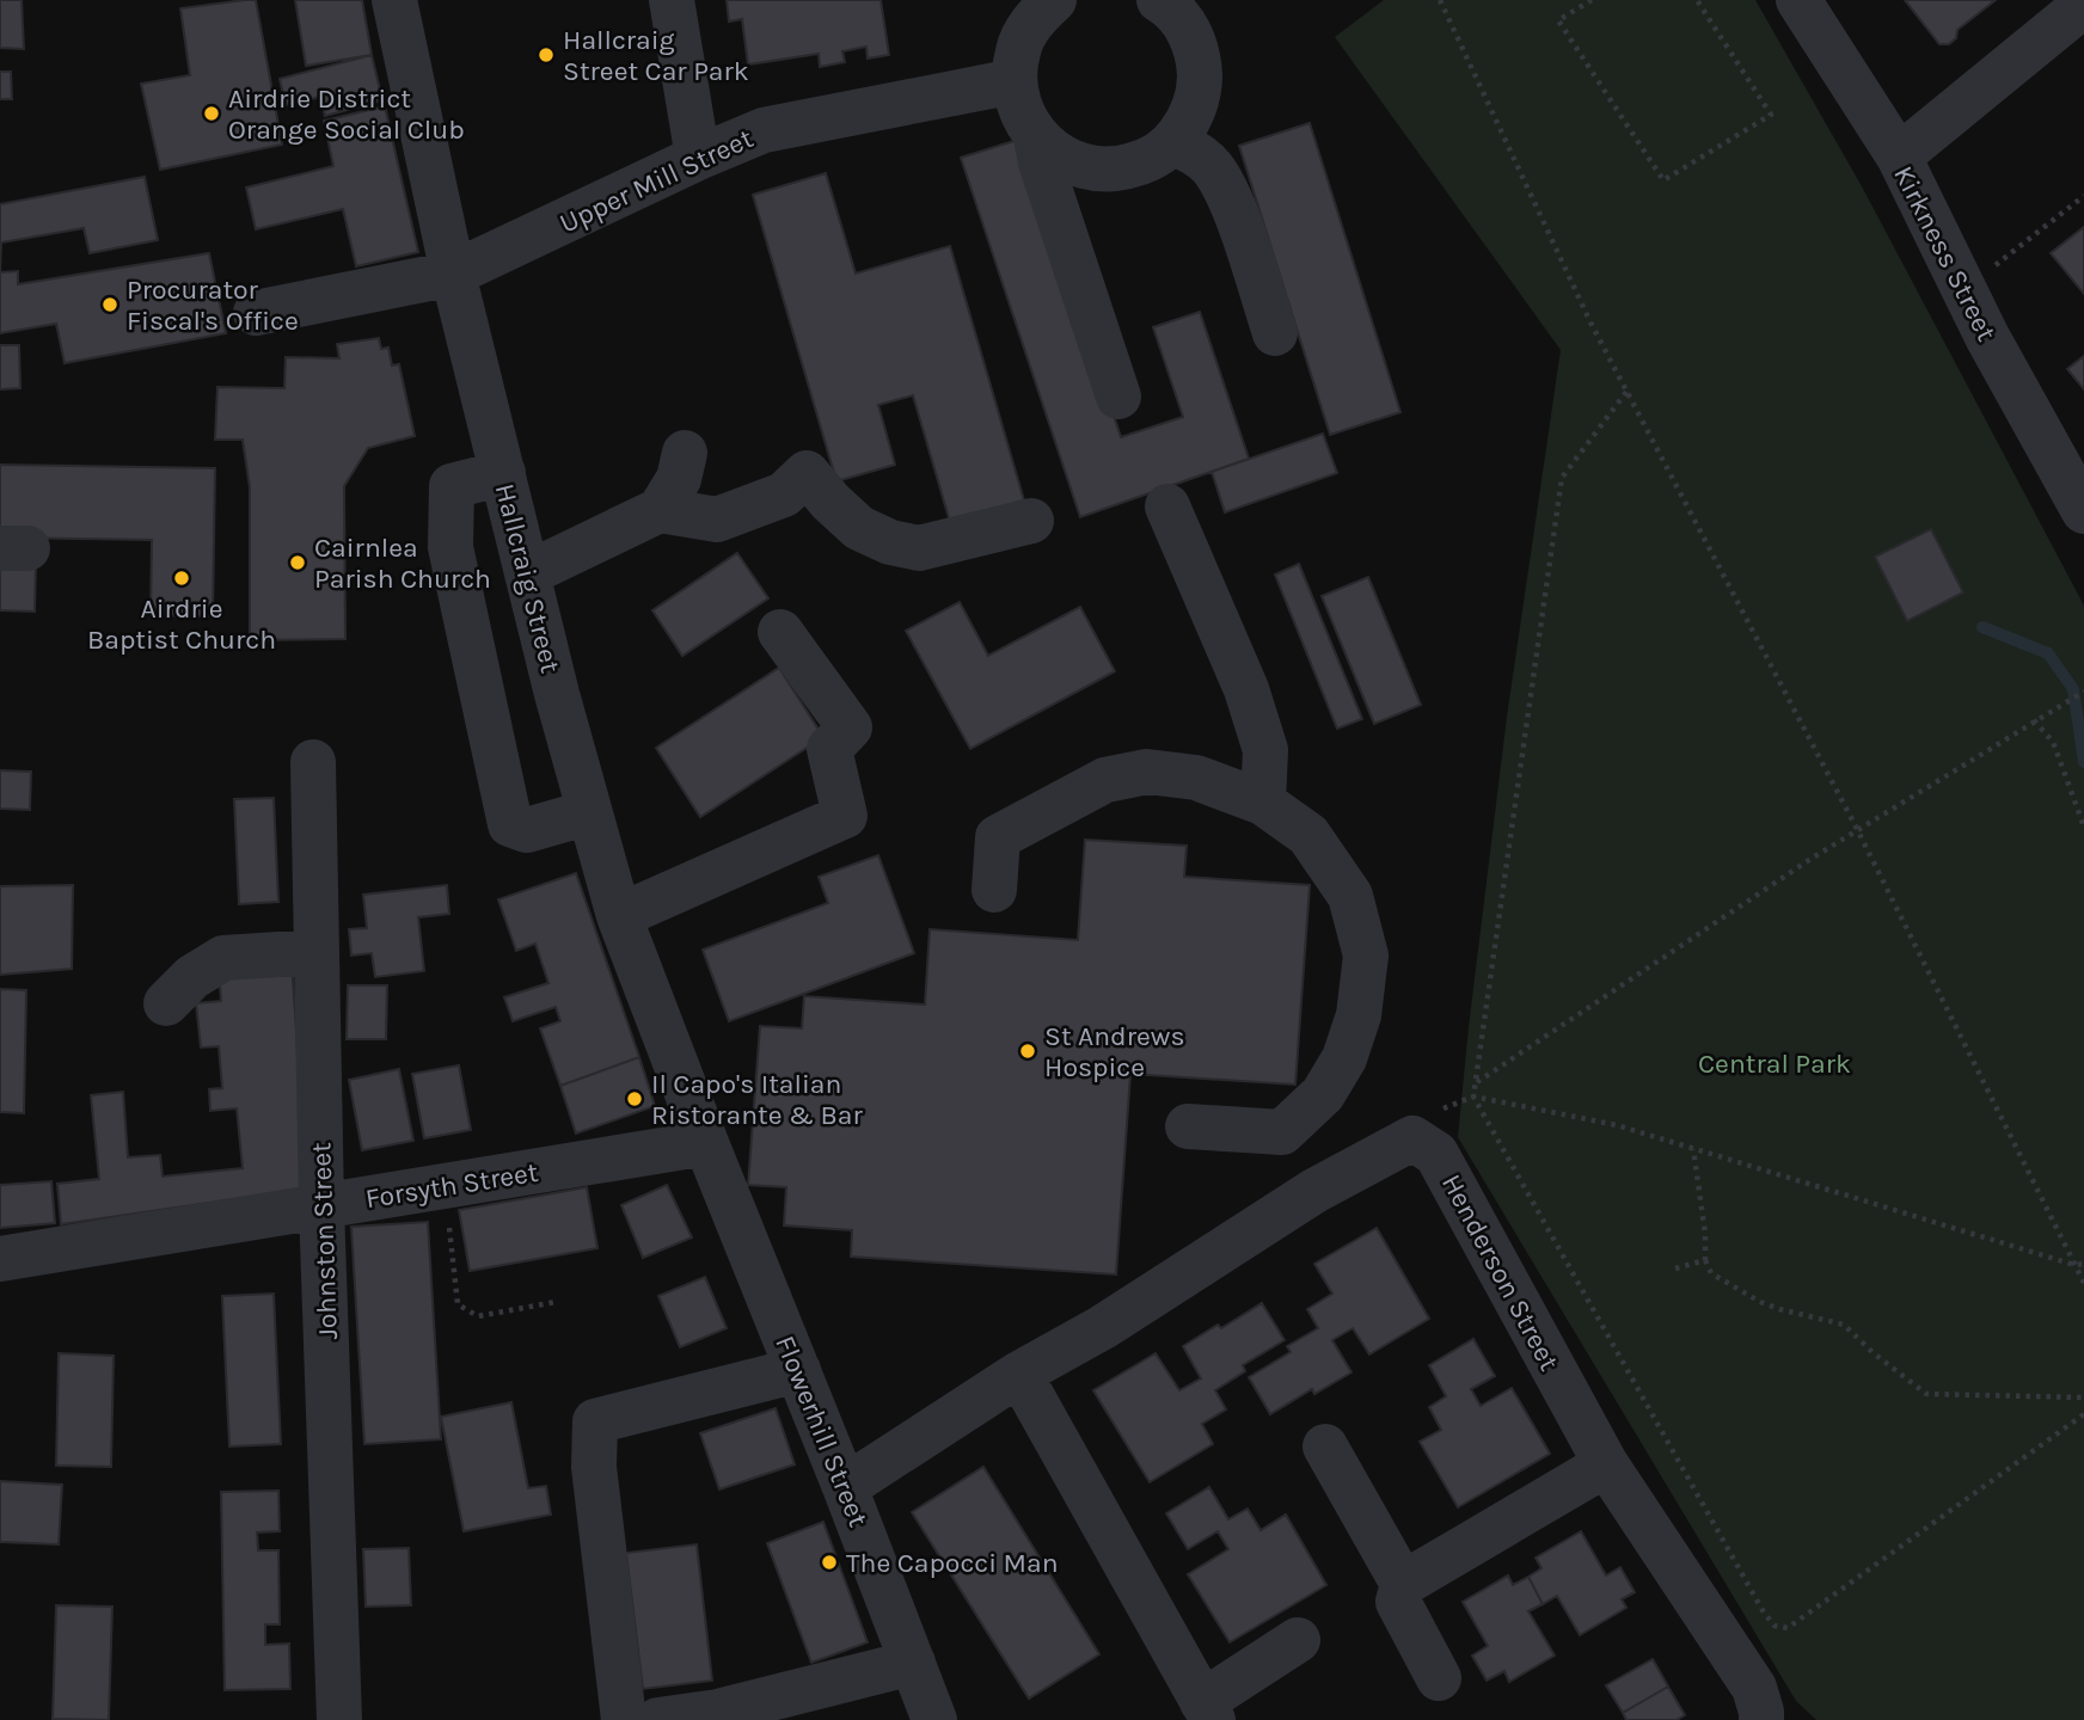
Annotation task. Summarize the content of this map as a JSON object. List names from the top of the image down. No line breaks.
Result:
{"streets":{"street":["Upper Mill Street","Kirkness Street","Hallcraig Street","Forsyth Street","Johnston Street","Henderson Street","Flowerhill Street"]},"crossings":[["Upper Mill Street","Hallcraig Street"],["Hallcraig Street","Forsyth Street"],["Hallcraig Street","Flowerhill Street"],["Forsyth Street","Johnston Street"],["Forsyth Street","Flowerhill Street"]],"parks":["Central Park"],"places":["Hallcraig Street Car Park","Airdrie District Orange Social Club","Procurator Fiscal's Office","Cairnlea Parish Church","Airdrie Baptist Church","St Andrews Hospice","Il Capo's Italian Ristorante & Bar","The Capocci Man"]}
